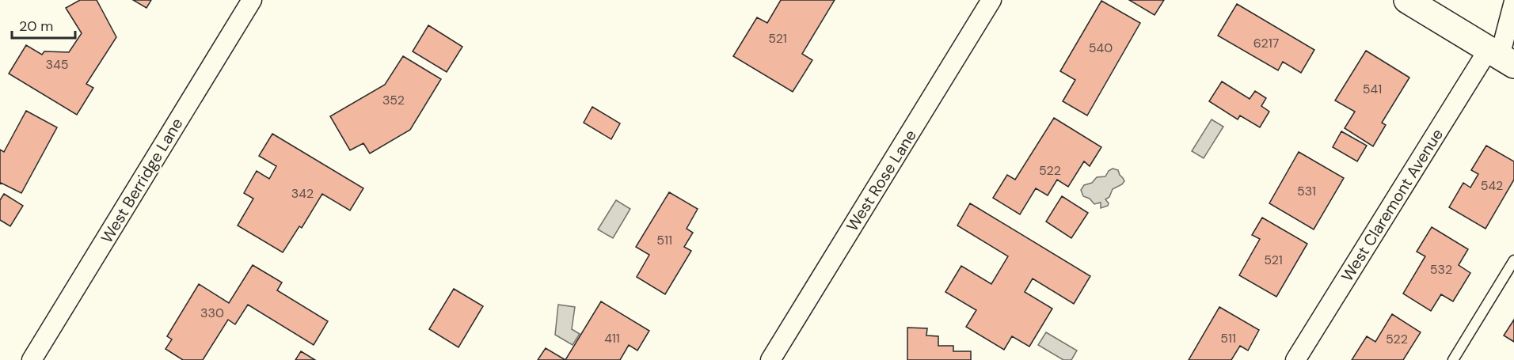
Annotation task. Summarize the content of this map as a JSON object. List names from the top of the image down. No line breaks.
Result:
{"streets":{"street":["West Berridge Lane","West Rose Lane","West Claremont Avenue"]},"house_numbers":["521","6217","540","345","541","352","522","542","531","342","511","521","532","330","411","511","522"],"scale_bar":"20 m"}
